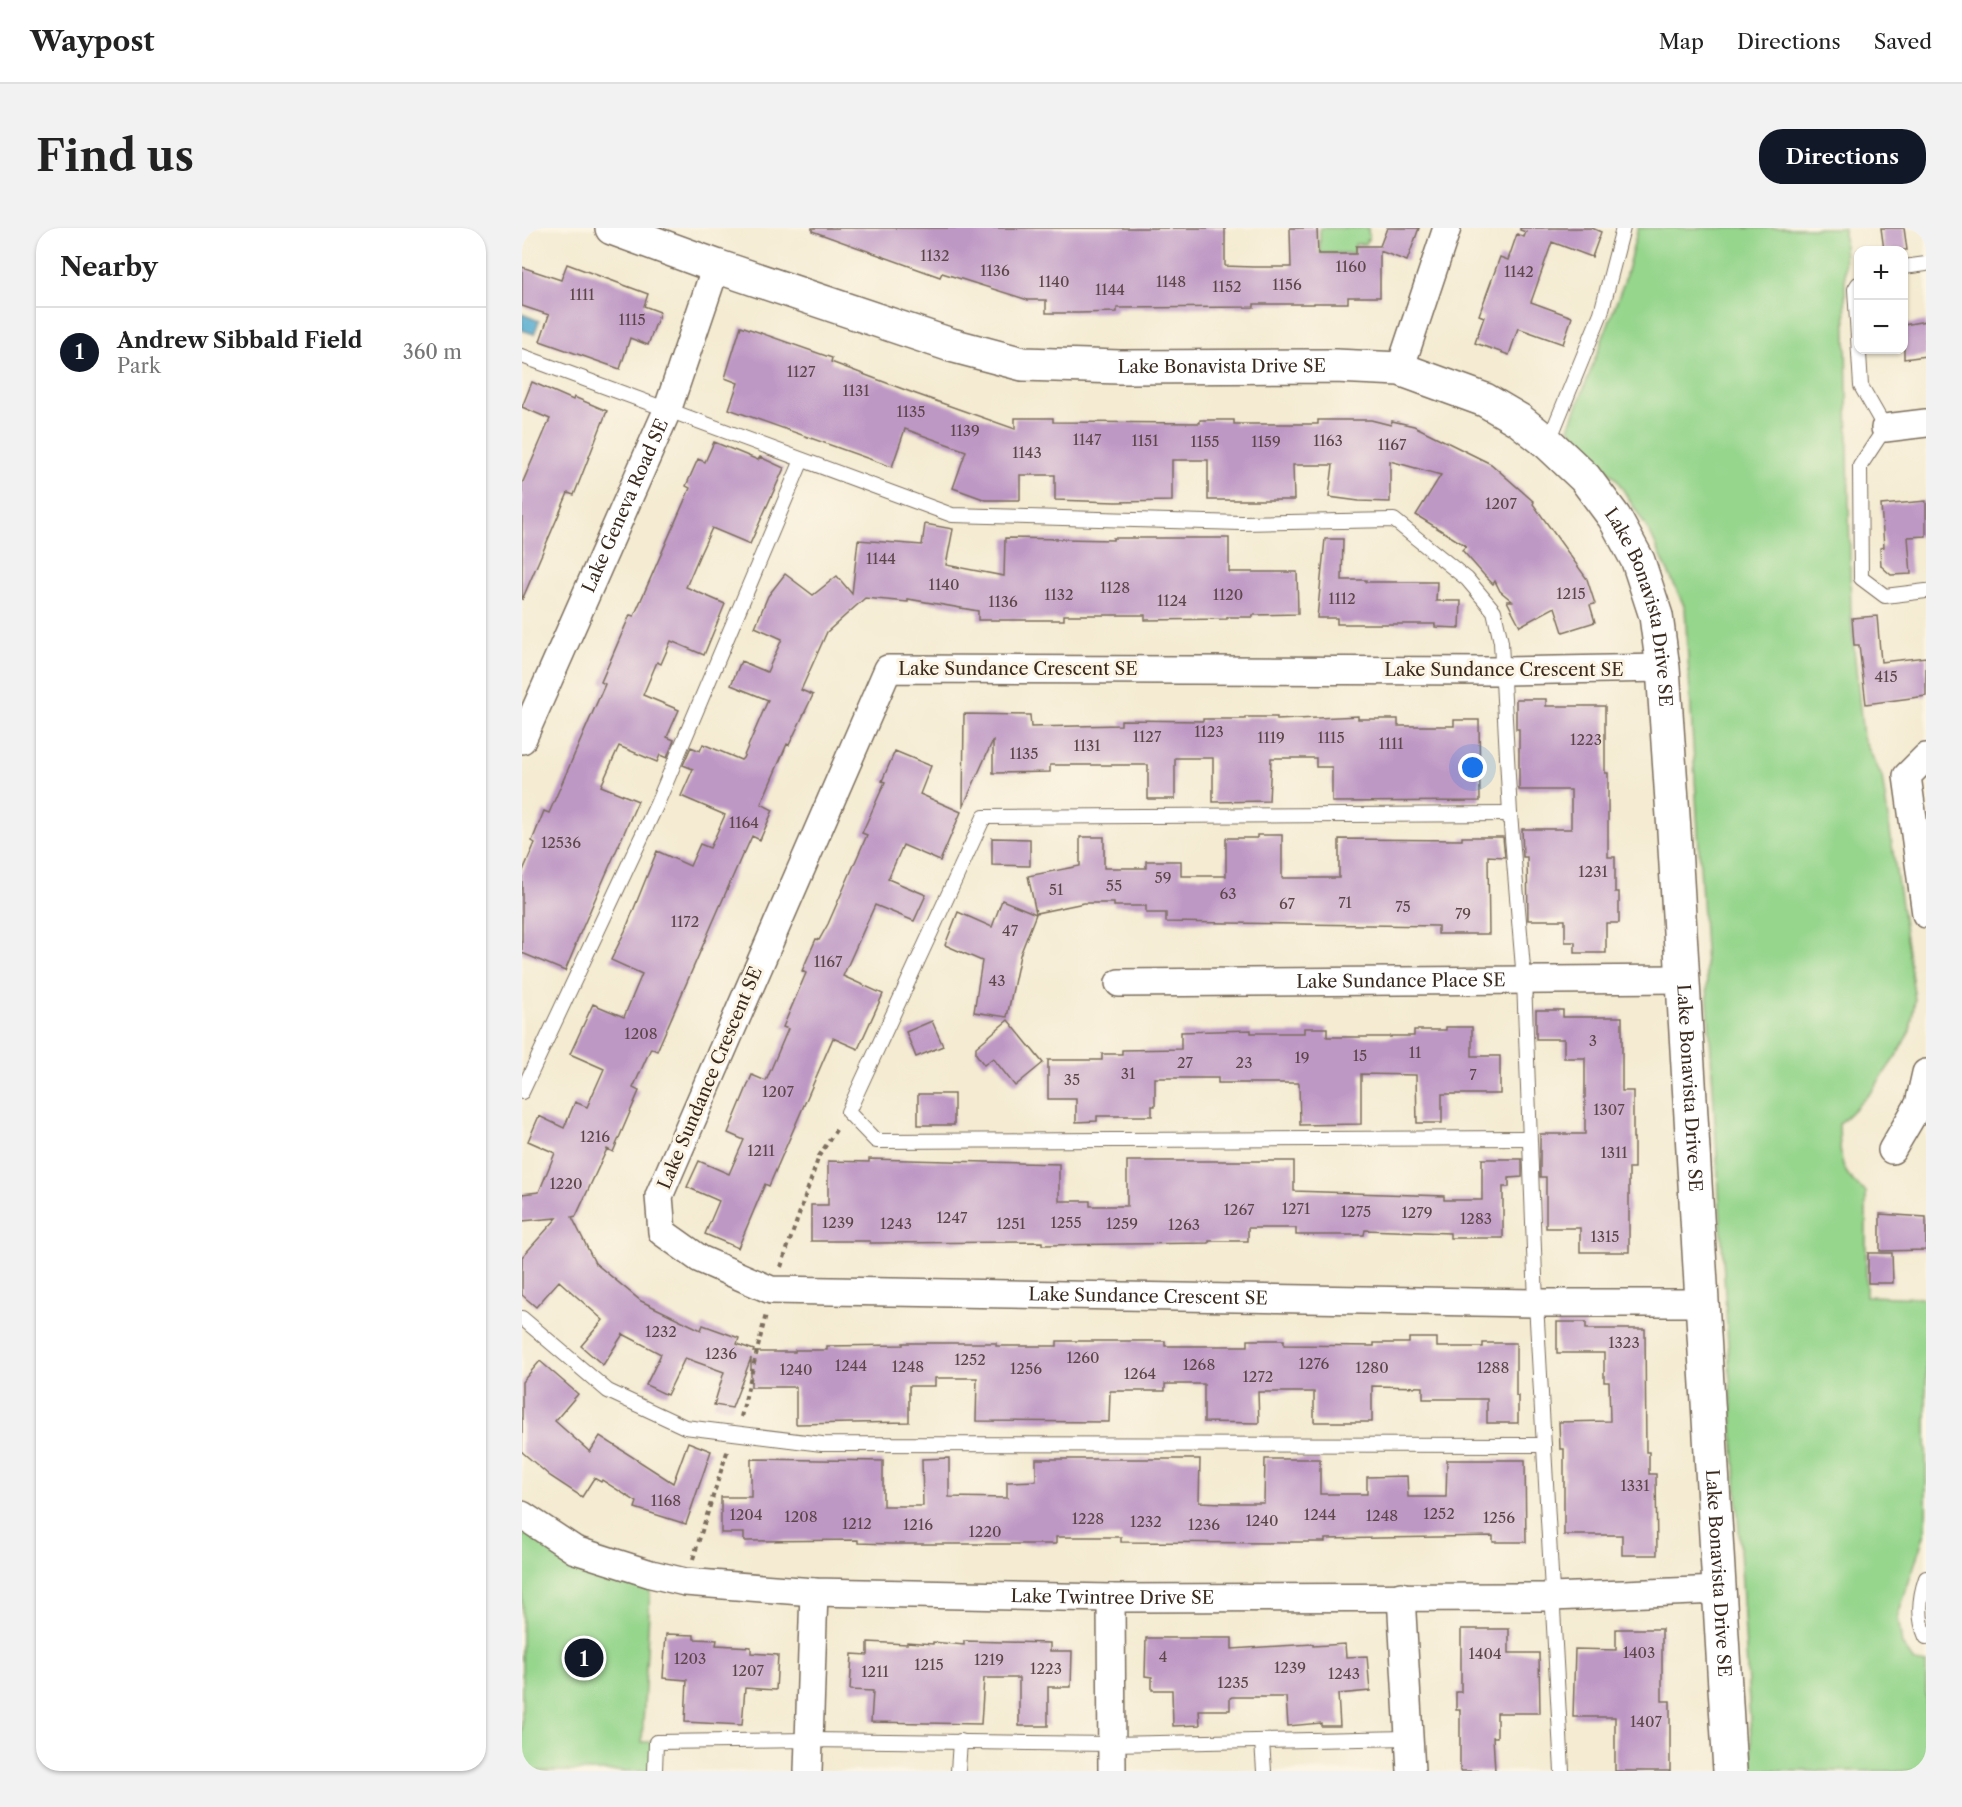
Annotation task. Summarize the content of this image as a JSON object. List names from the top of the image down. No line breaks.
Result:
{"streets":{"street":["Lake Bonavista Drive SE","Lake Geneva Road SE","Lake Sundance Crescent SE","Lake Sundance Place SE","Lake Twintree Drive SE"]},"crossings":[["Lake Bonavista Drive SE","Lake Geneva Road SE"],["Lake Bonavista Drive SE","Lake Sundance Crescent SE"],["Lake Bonavista Drive SE","Lake Sundance Place SE"],["Lake Bonavista Drive SE","Lake Twintree Drive SE"]],"house_numbers":["1132","1160","1136","1142","1140","1148","1156","1152","1144","1111","1115","1127","1131","1135","1139","1147","1151","1163","1155","1159","1167","1143","1207","1144","1140","1128","1215","1132","1120","1112","1124","1136","415","1123","1127","1119","1115","1223","1111","1131","1135","1164","12536","1231","59","55","51","63","71","67","75","79","1172","47","1167","43","1208","3","11","15","19","27","23","31","7","35","1207","1307","1216","1211","1311","1220","1271","1267","1275","1279","1247","1283","1239","1255","1243","1251","1259","1263","1315","1232","1323","1236","1260","1252","1276","1268","1244","1248","1280","1288","1256","1240","1264","1272","1331","1168","1252","1204","1244","1248","1208","1256","1228","1240","1232","1212","1216","1236","1220","1403","1404","4","1203","1219","1215","1239","1223","1207","1211","1243","1235","1407"],"page":{"header":"Waypost","nav":["Map","Directions","Saved"],"buttons":"Directions","title":"Find us","heading":"Nearby","map_buttons":["+","−"],"list":[{"mark":"1","name":"Andrew Sibbald Field","note":"Park","value":"360 m"}],"pins":"1"}}
